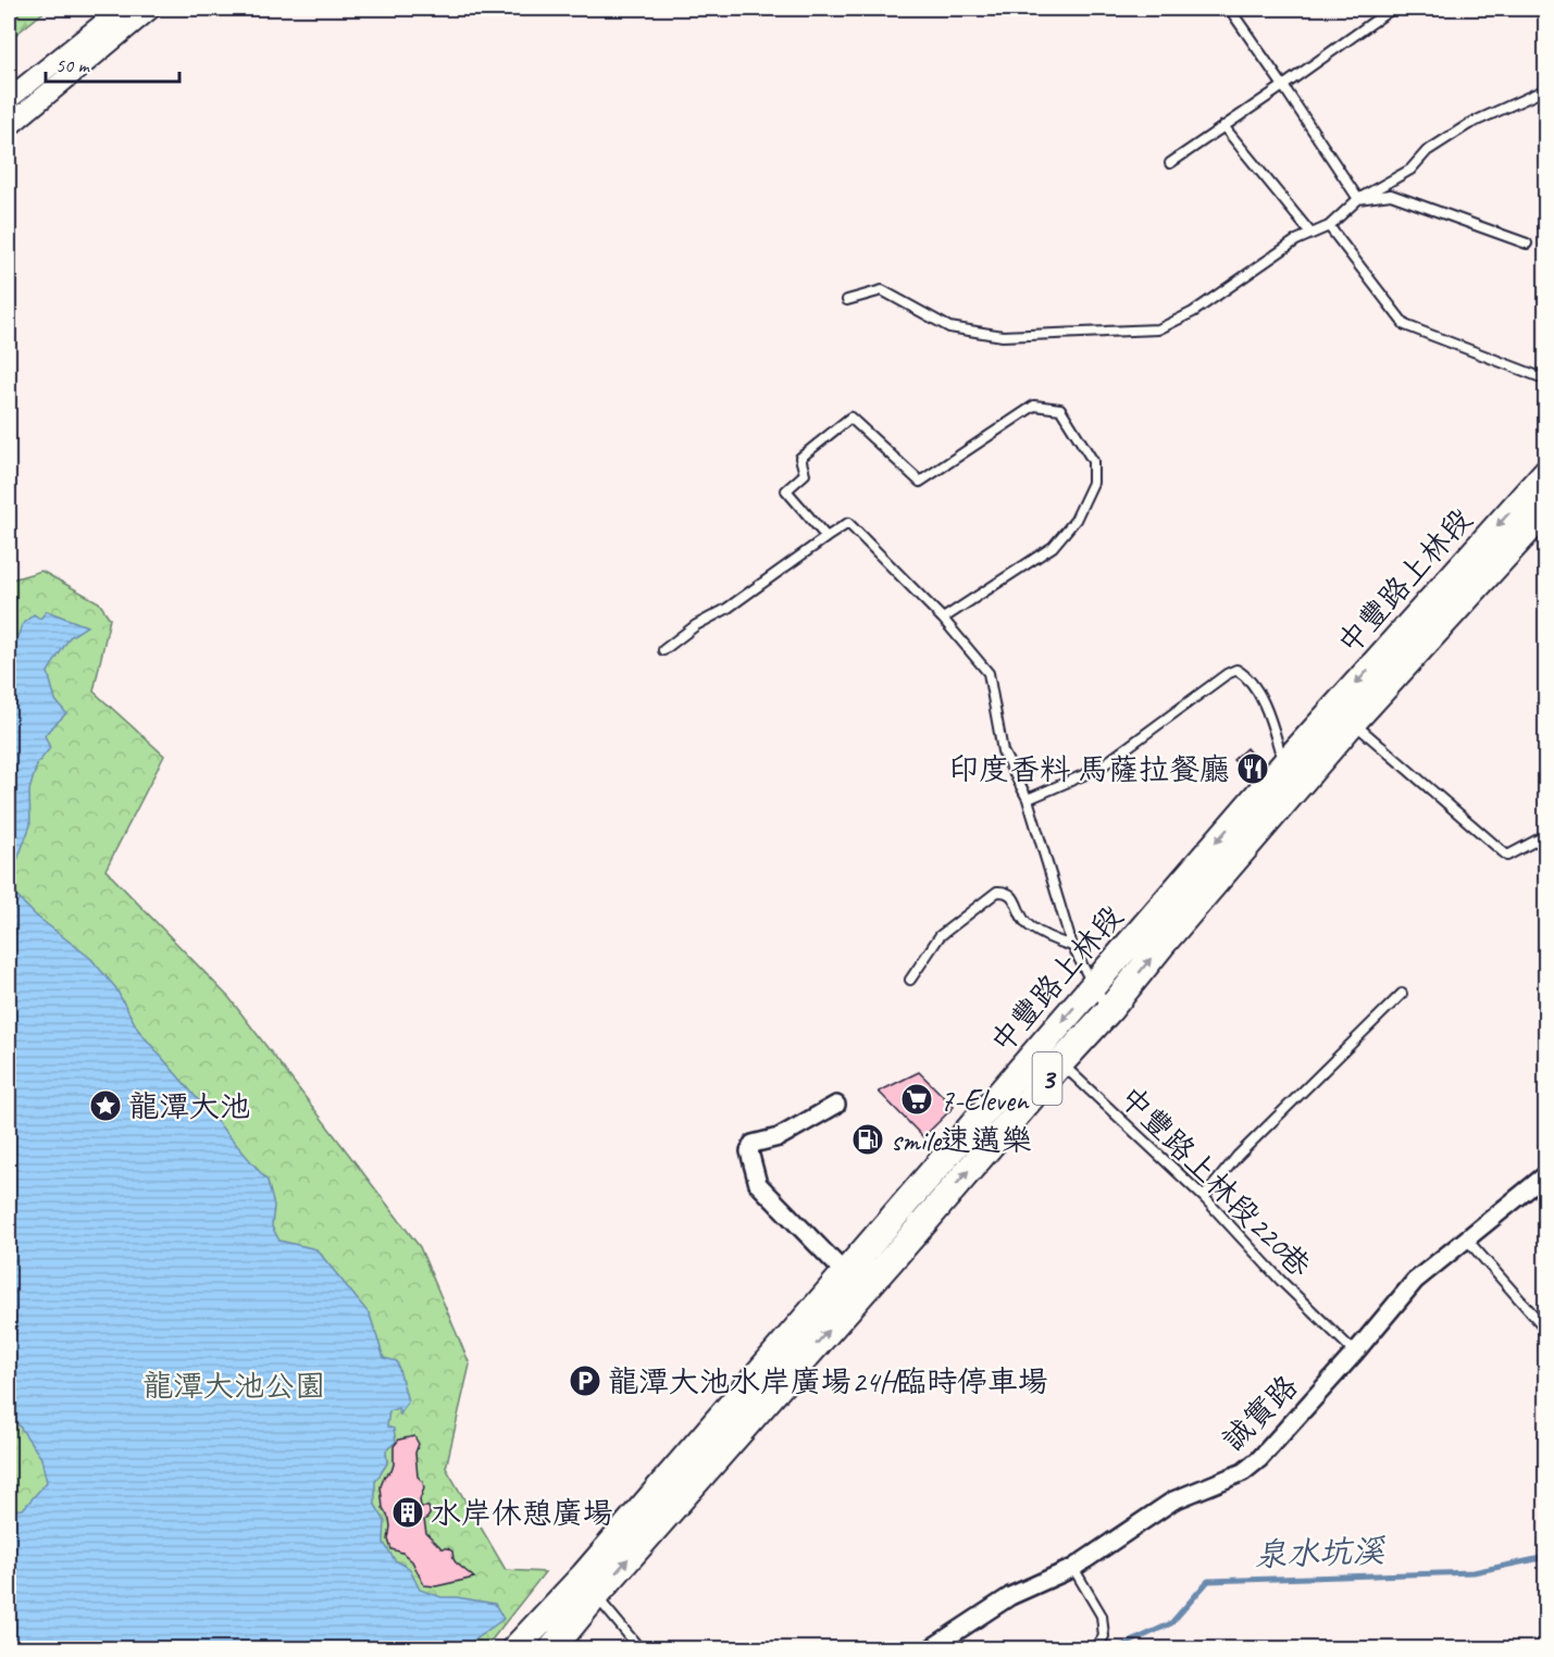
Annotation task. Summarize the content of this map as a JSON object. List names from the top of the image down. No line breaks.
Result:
{"streets":{"main road":["中豐路上林段","3"],"street":["誠實路"],"lane":["中豐路上林段220巷"]},"crossings":[["中豐路上林段","中豐路上林段220巷"],["中豐路上林段220巷","誠實路"]],"water":["泉水坑溪"],"parks":["龍潭大池公園"],"places":{"restaurant":["印度香料 馬薩拉餐廳"],"supermarket":["7-Eleven"],"place":["龍潭大池"],"fuel station":["smile速邁樂"],"parking":["龍潭大池水岸廣場24H臨時停車場"],"building":["水岸休憩廣場"]},"scale_bar":"50 m"}
